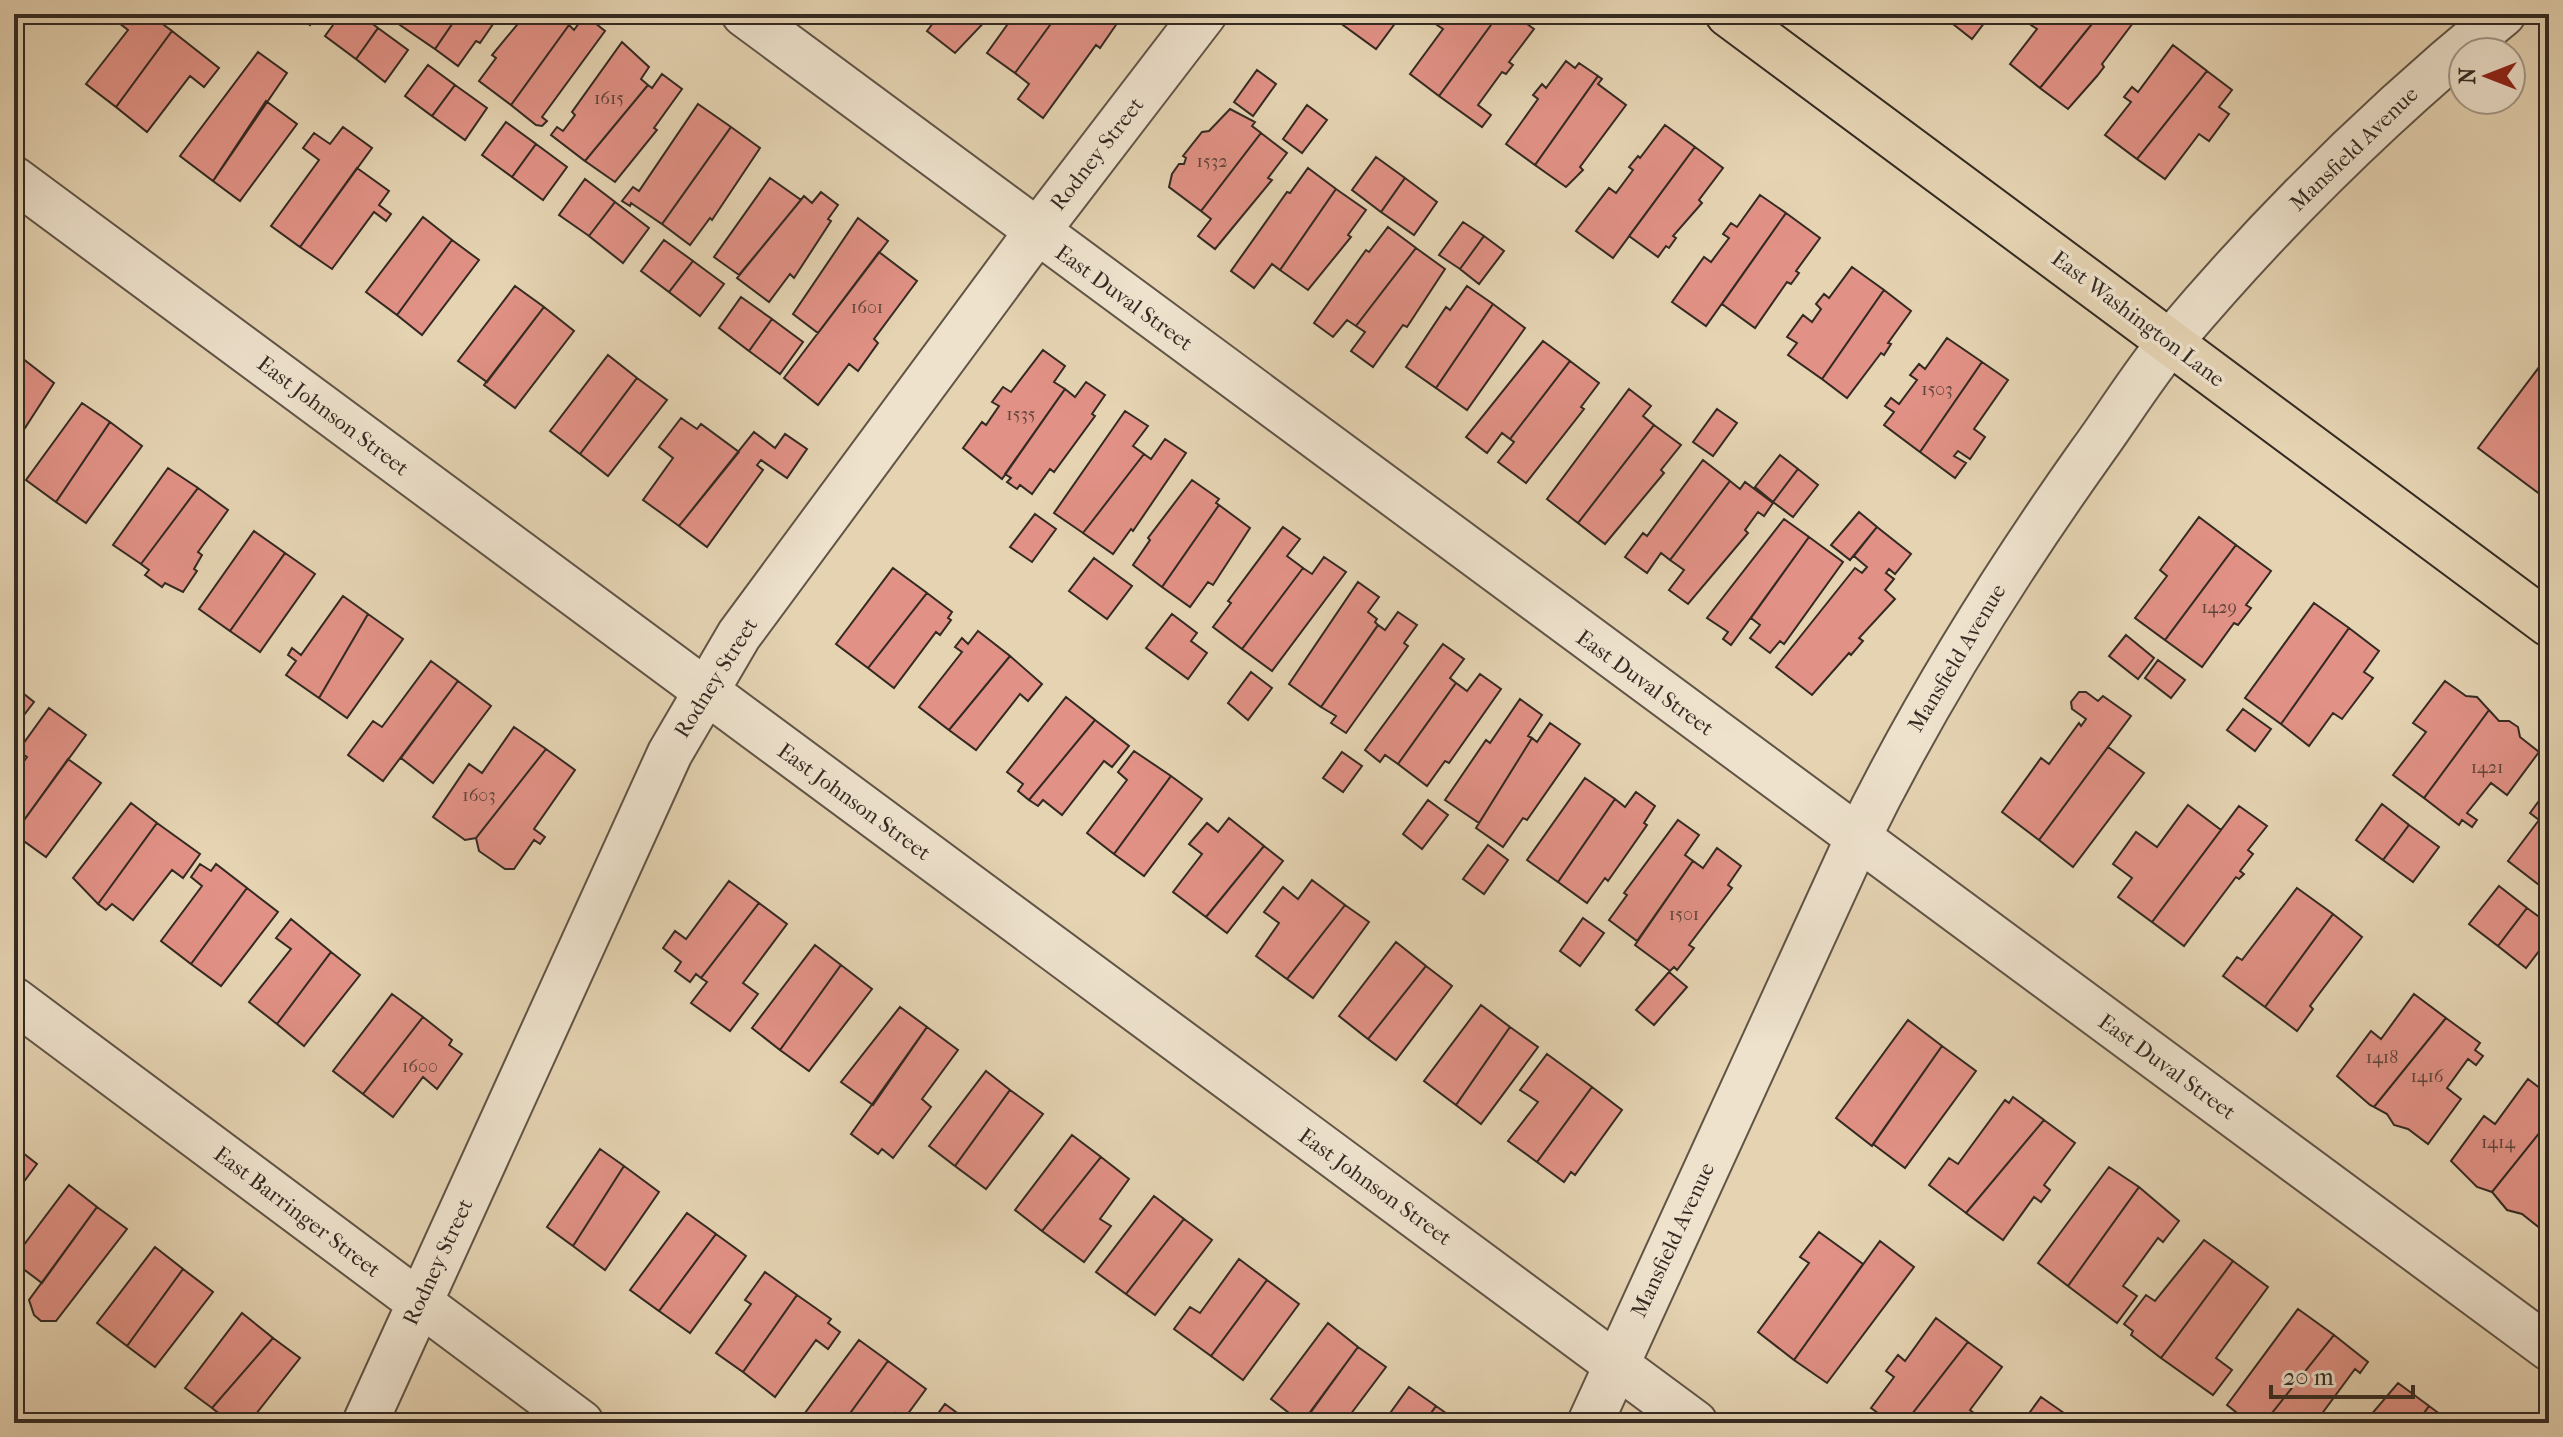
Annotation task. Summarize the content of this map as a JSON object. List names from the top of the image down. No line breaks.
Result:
{"streets":{"main road":["East Washington Lane"],"street":["Mansfield Avenue","Rodney Street","East Duval Street","East Johnson Street","East Barringer Street"]},"crossings":[["Mansfield Avenue","East Duval Street"],["Mansfield Avenue","East Washington Lane"],["Mansfield Avenue","East Johnson Street"],["Rodney Street","East Duval Street"],["Rodney Street","East Johnson Street"],["Rodney Street","East Barringer Street"]],"house_numbers":["1615","1532","1601","1503","1535","1429","1421","1603","1501","1418","1600","1416","1414"],"scale_bar":"20 m","north":"left"}
